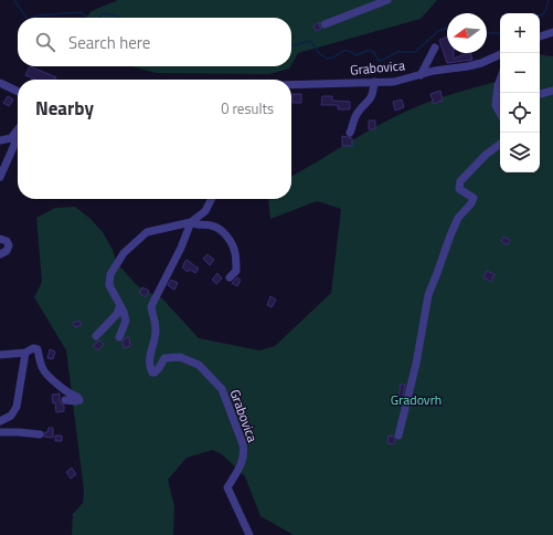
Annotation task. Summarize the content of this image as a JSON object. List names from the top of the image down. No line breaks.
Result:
{"streets":{"street":["Grabovica"]},"parks":["Gradovrh"],"north":"left","page":{"map_buttons":["+","−"],"search":"Search here","heading":["Nearby","0 results"]}}
